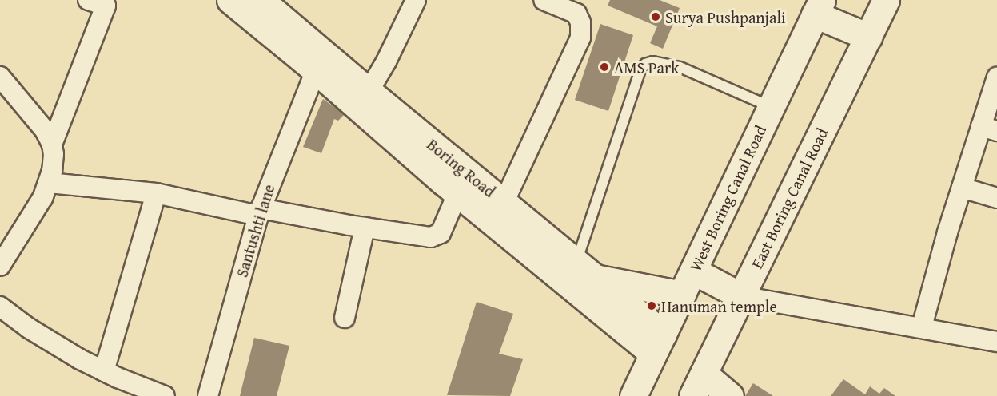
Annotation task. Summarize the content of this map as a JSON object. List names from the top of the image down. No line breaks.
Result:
{"streets":{"street":["Boring Road","West Boring Canal Road","East Boring Canal Road","Santushti lane"]},"crossings":[["Boring Road","West Boring Canal Road"]],"places":["Surya Pushpanjali","AMS Park","Hanuman temple"]}
